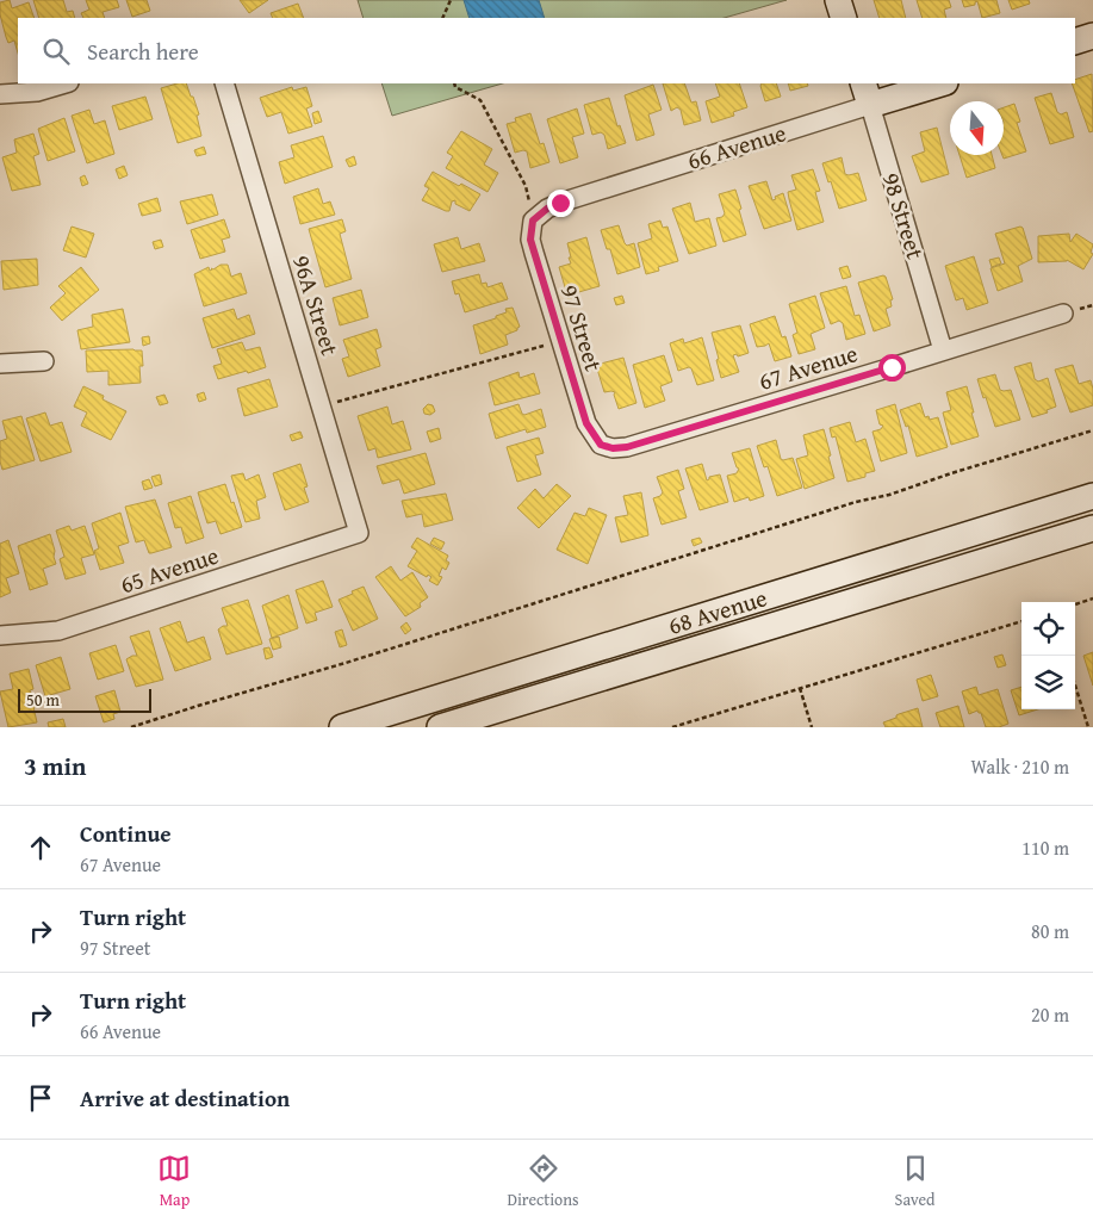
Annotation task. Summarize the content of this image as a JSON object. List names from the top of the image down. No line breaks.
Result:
{"streets":{"main road":["66 Avenue","68 Avenue"],"street":["98 Street","96A Street","97 Street","67 Avenue","65 Avenue"]},"crossings":[["66 Avenue","98 Street"],["66 Avenue","97 Street"],["98 Street","67 Avenue"],["96A Street","65 Avenue"],["97 Street","67 Avenue"]],"scale_bar":"50 m","north":"bottom","page":{"search":"Search here","scale":"50 m","heading":["3 min","Walk · 210 m"],"list":[["Continue","67 Avenue","110 m"],["Turn right","97 Street","80 m"],["Turn right","66 Avenue","20 m"],"Arrive at destination"],"nav":["Map","Directions","Saved"]}}
